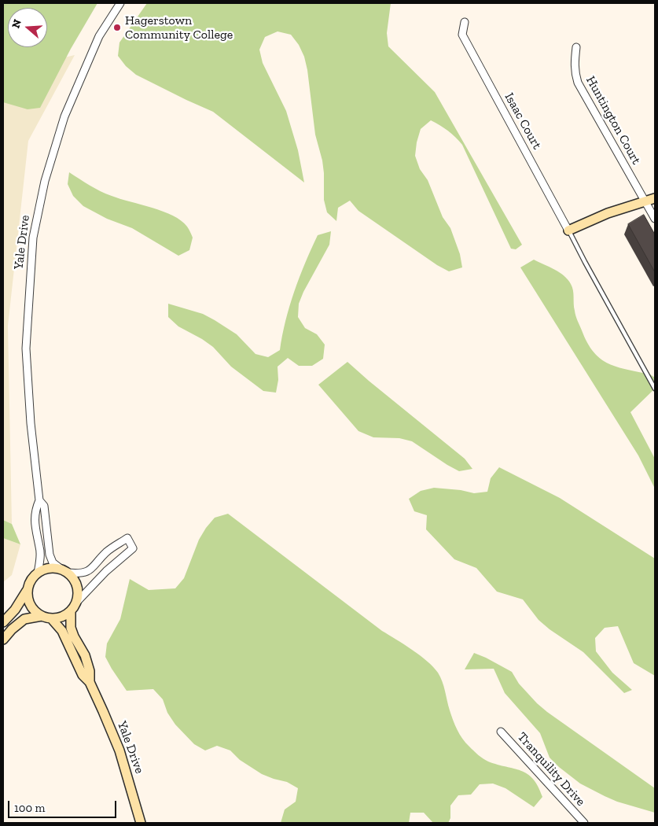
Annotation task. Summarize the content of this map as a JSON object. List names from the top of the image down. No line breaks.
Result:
{"streets":{"street":["Huntington Court","Isaac Court","Yale Drive","Tranquility Drive"]},"places":["Hagerstown Community College"],"scale_bar":"100 m","north":"left"}
